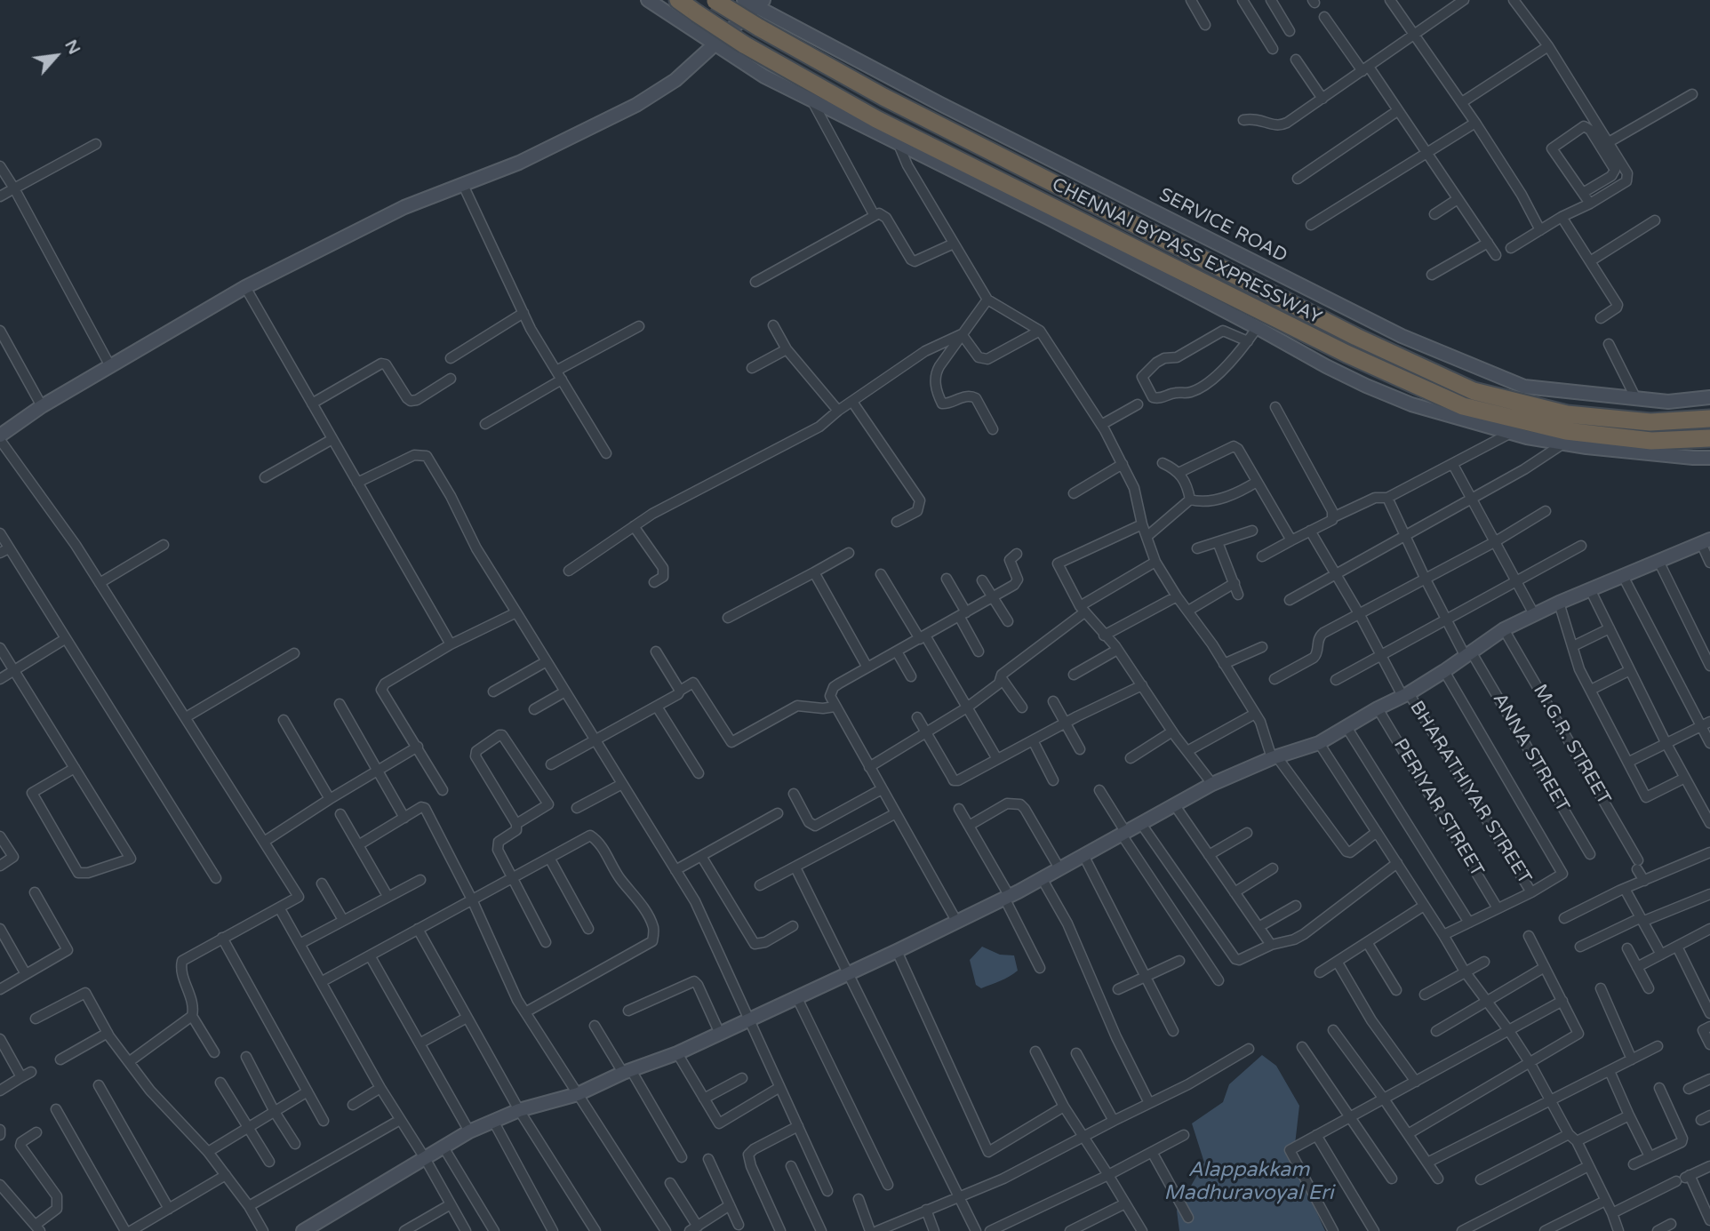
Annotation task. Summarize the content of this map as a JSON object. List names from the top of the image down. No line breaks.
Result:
{"streets":{"highway":["CHENNAI BYPASS EXPRESSWAY"],"street":["SERVICE ROAD","M.G.R. STREET","ANNA STREET","BHARATHIYAR STREET","PERIYAR STREET"]},"water":["Alappakkam Madhuravoyal Eri"],"north":"top right"}
